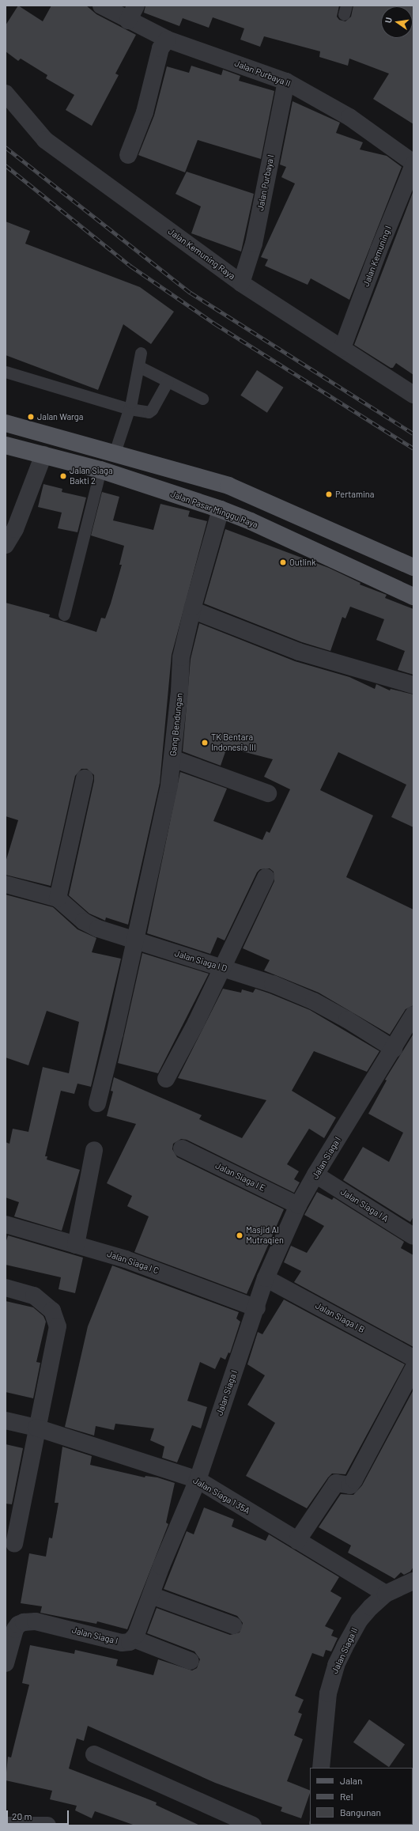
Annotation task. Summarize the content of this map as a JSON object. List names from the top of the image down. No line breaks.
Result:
{"streets":{"main road":["Jalan Pasar Minggu Raya"],"street":["Jalan Purbaya II","Jalan Purbaya I","Jalan Kemuning Raya","Jalan Kemuning I","Gang Bendungan","Jalan Siaga I D","Jalan Siaga I","Jalan Siaga I E","Jalan Siaga I A","Jalan Siaga I C","Jalan Siaga I B","Jalan Siaga 1 35A","Jalan Siaga II"]},"crossings":[["Jalan Purbaya II","Jalan Purbaya I"],["Jalan Purbaya II","Jalan Kemuning I"],["Jalan Purbaya I","Jalan Kemuning Raya"],["Jalan Kemuning Raya","Jalan Kemuning I"],["Jalan Pasar Minggu Raya","Gang Bendungan"],["Gang Bendungan","Jalan Siaga I D"],["Jalan Siaga I D","Jalan Siaga I"],["Jalan Siaga I","Jalan Siaga I E"],["Jalan Siaga I","Jalan Siaga I A"],["Jalan Siaga I","Jalan Siaga I C"],["Jalan Siaga I","Jalan Siaga I B"],["Jalan Siaga I","Jalan Siaga 1 35A"],["Jalan Siaga 1 35A","Jalan Siaga II"]],"places":["Jalan Warga","Jalan Siaga Bakti 2","Pertamina","Outlink","TK Bentara Indonesia III","Masjid Al Mutraqien"],"legend":["Jalan","Rel","Bangunan"],"scale_bar":"20 m","north":"left"}
